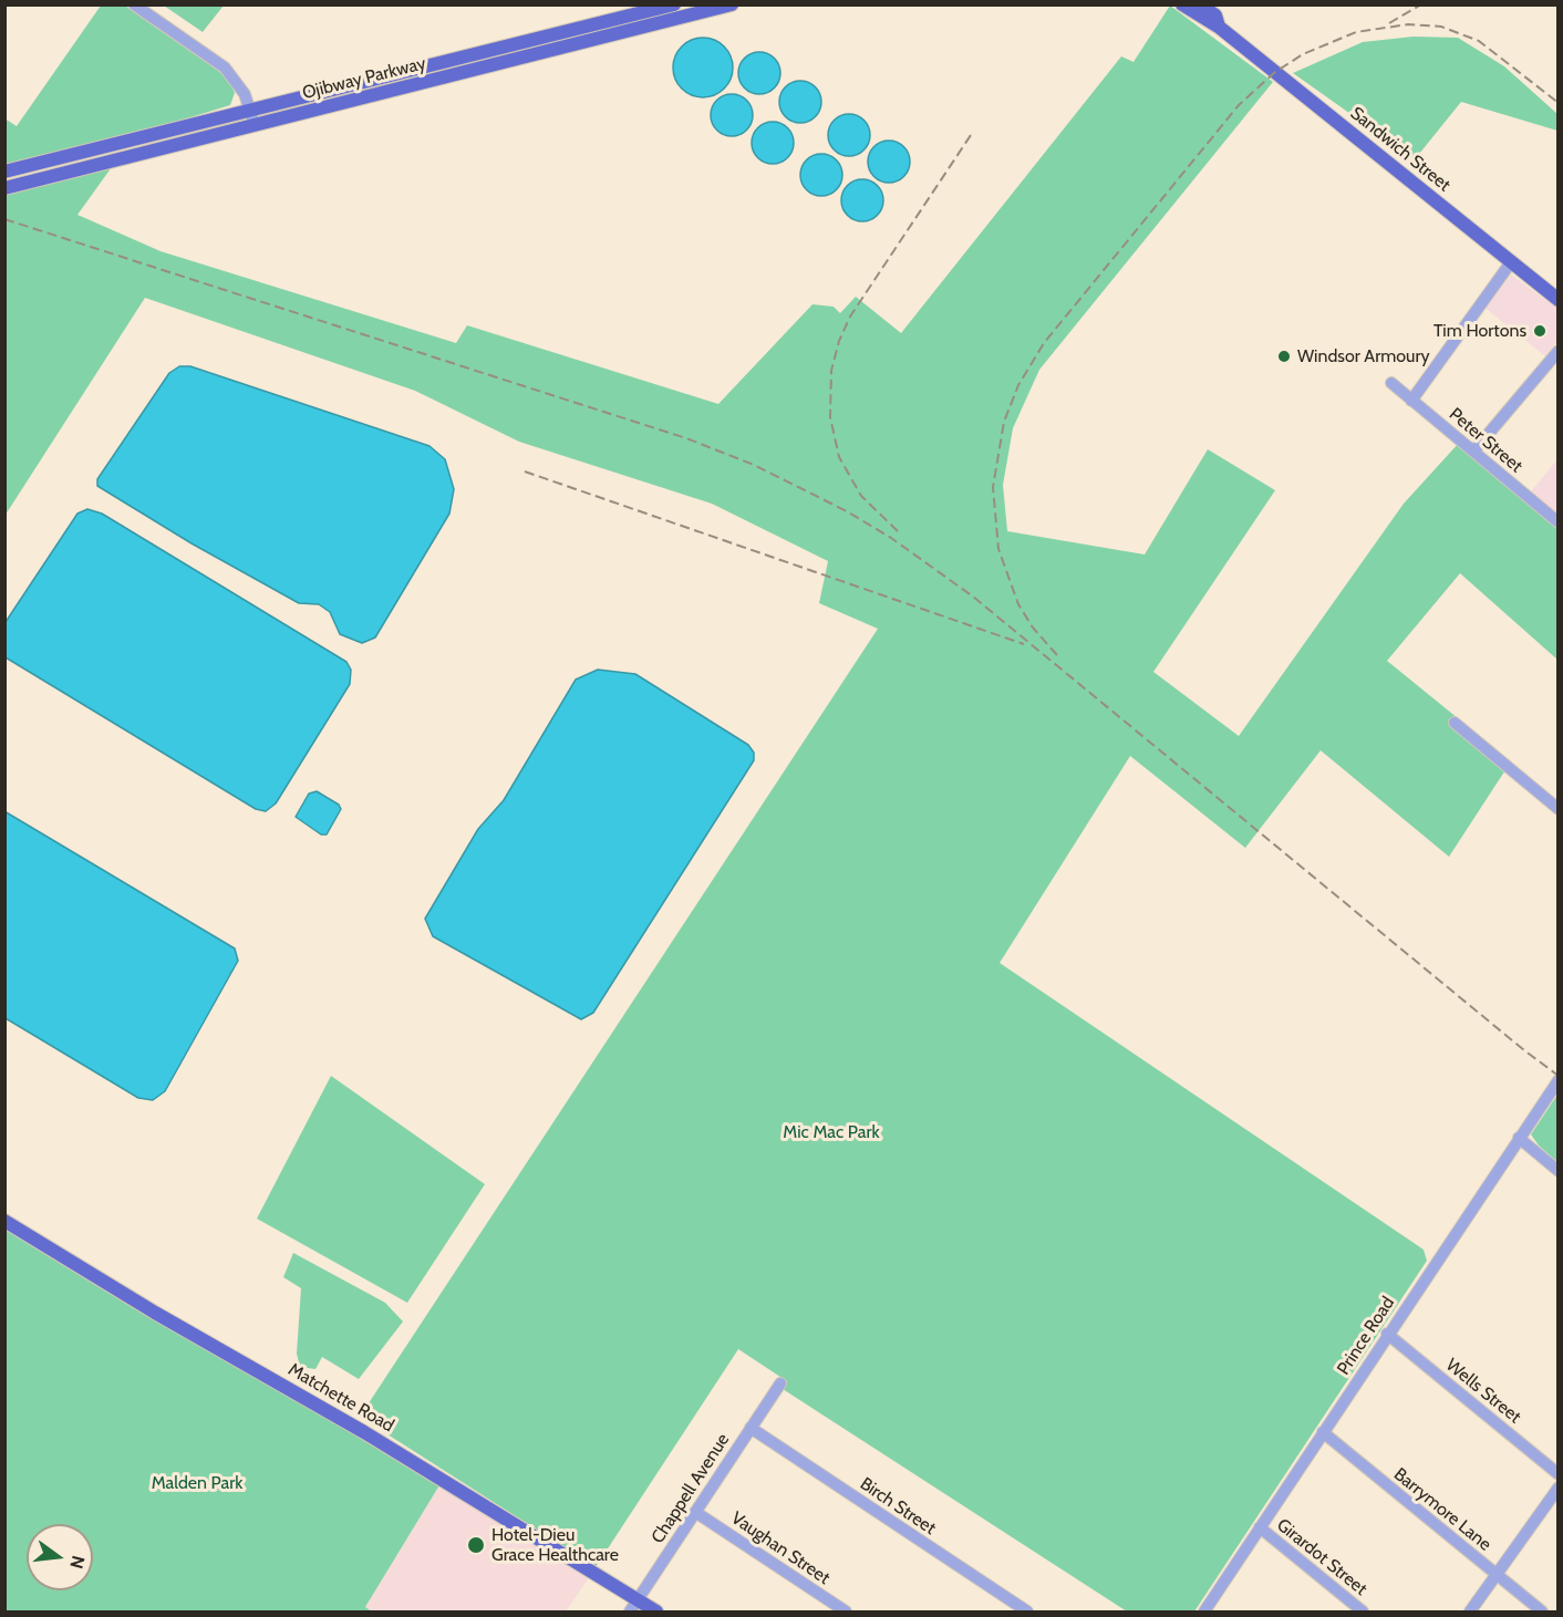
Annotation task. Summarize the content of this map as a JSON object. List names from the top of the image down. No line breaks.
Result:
{"streets":{"main road":["Ojibway Parkway","Sandwich Street","Matchette Road"],"street":["Peter Street","Prince Road","Wells Street","Chappell Avenue","Birch Street","Barrymore Lane","Vaughan Street","Girardot Street"]},"crossings":[["Prince Road","Wells Street"],["Prince Road","Barrymore Lane"],["Prince Road","Girardot Street"],["Matchette Road","Chappell Avenue"],["Chappell Avenue","Birch Street"],["Chappell Avenue","Vaughan Street"]],"parks":["Mic Mac Park","Malden Park"],"places":["Tim Hortons","Windsor Armoury","Hotel-Dieu Grace Healthcare"],"north":"right"}
